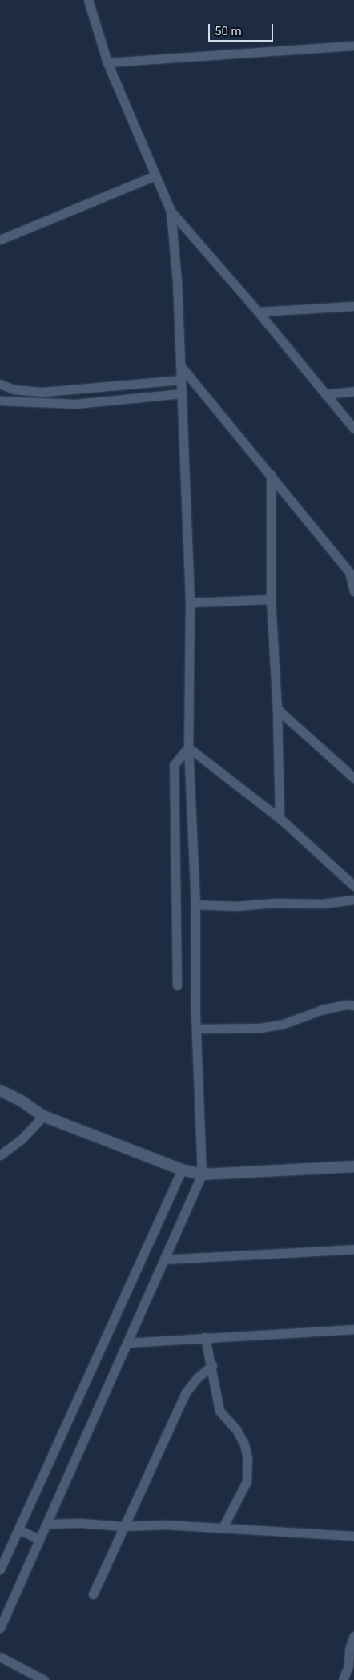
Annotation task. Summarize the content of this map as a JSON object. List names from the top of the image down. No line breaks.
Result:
{"scale_bar":"50 m"}
